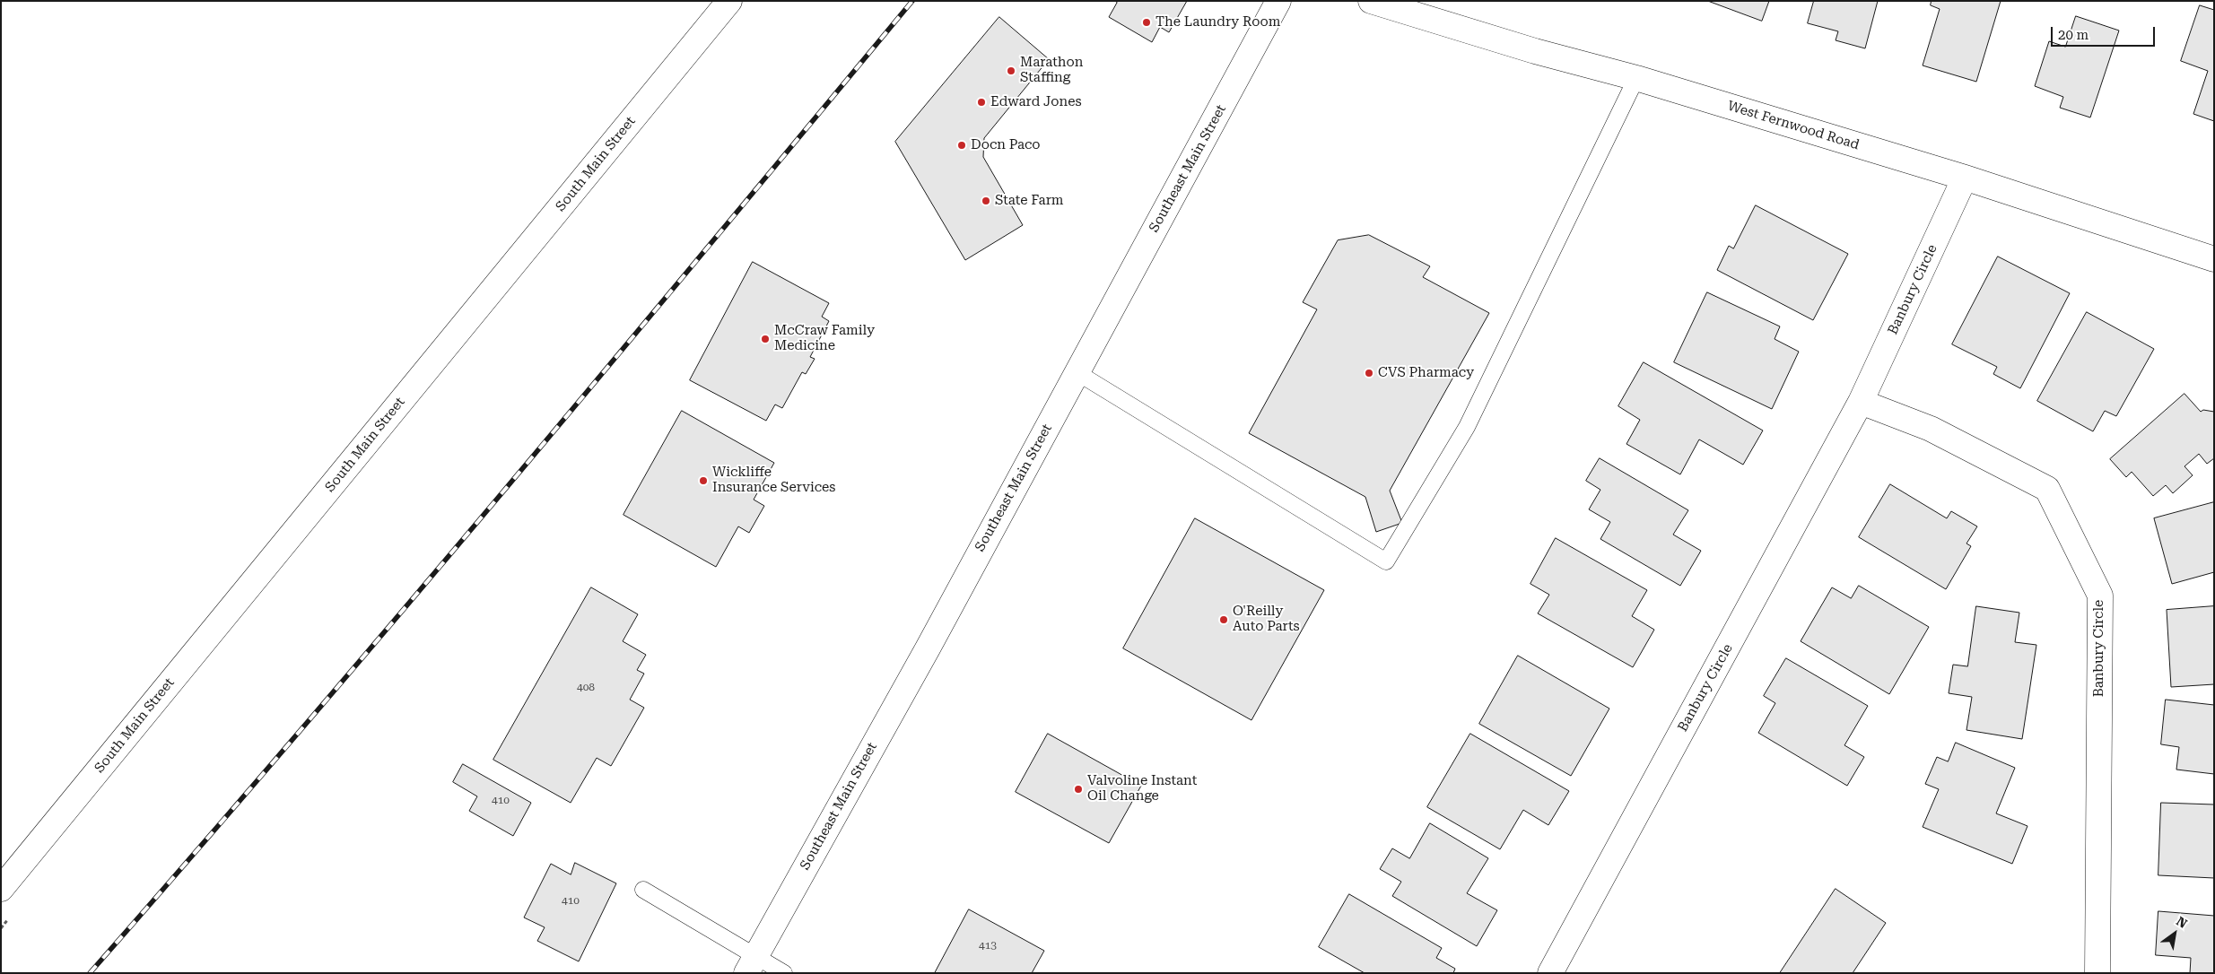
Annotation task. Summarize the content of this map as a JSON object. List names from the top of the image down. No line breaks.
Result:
{"streets":{"street":["West Fernwood Road","South Main Street","Southeast Main Street","Banbury Circle"]},"crossings":[["West Fernwood Road","Banbury Circle"]],"places":["The Laundry Room","Marathon Staffing","Edward Jones","Docn Paco","State Farm","McCraw Family Medicine","CVS Pharmacy","Wickliffe Insurance Services","O'Reilly Auto Parts","Valvoline Instant Oil Change"],"house_numbers":["408","410","410","413"],"scale_bar":"20 m","north":"top right"}
